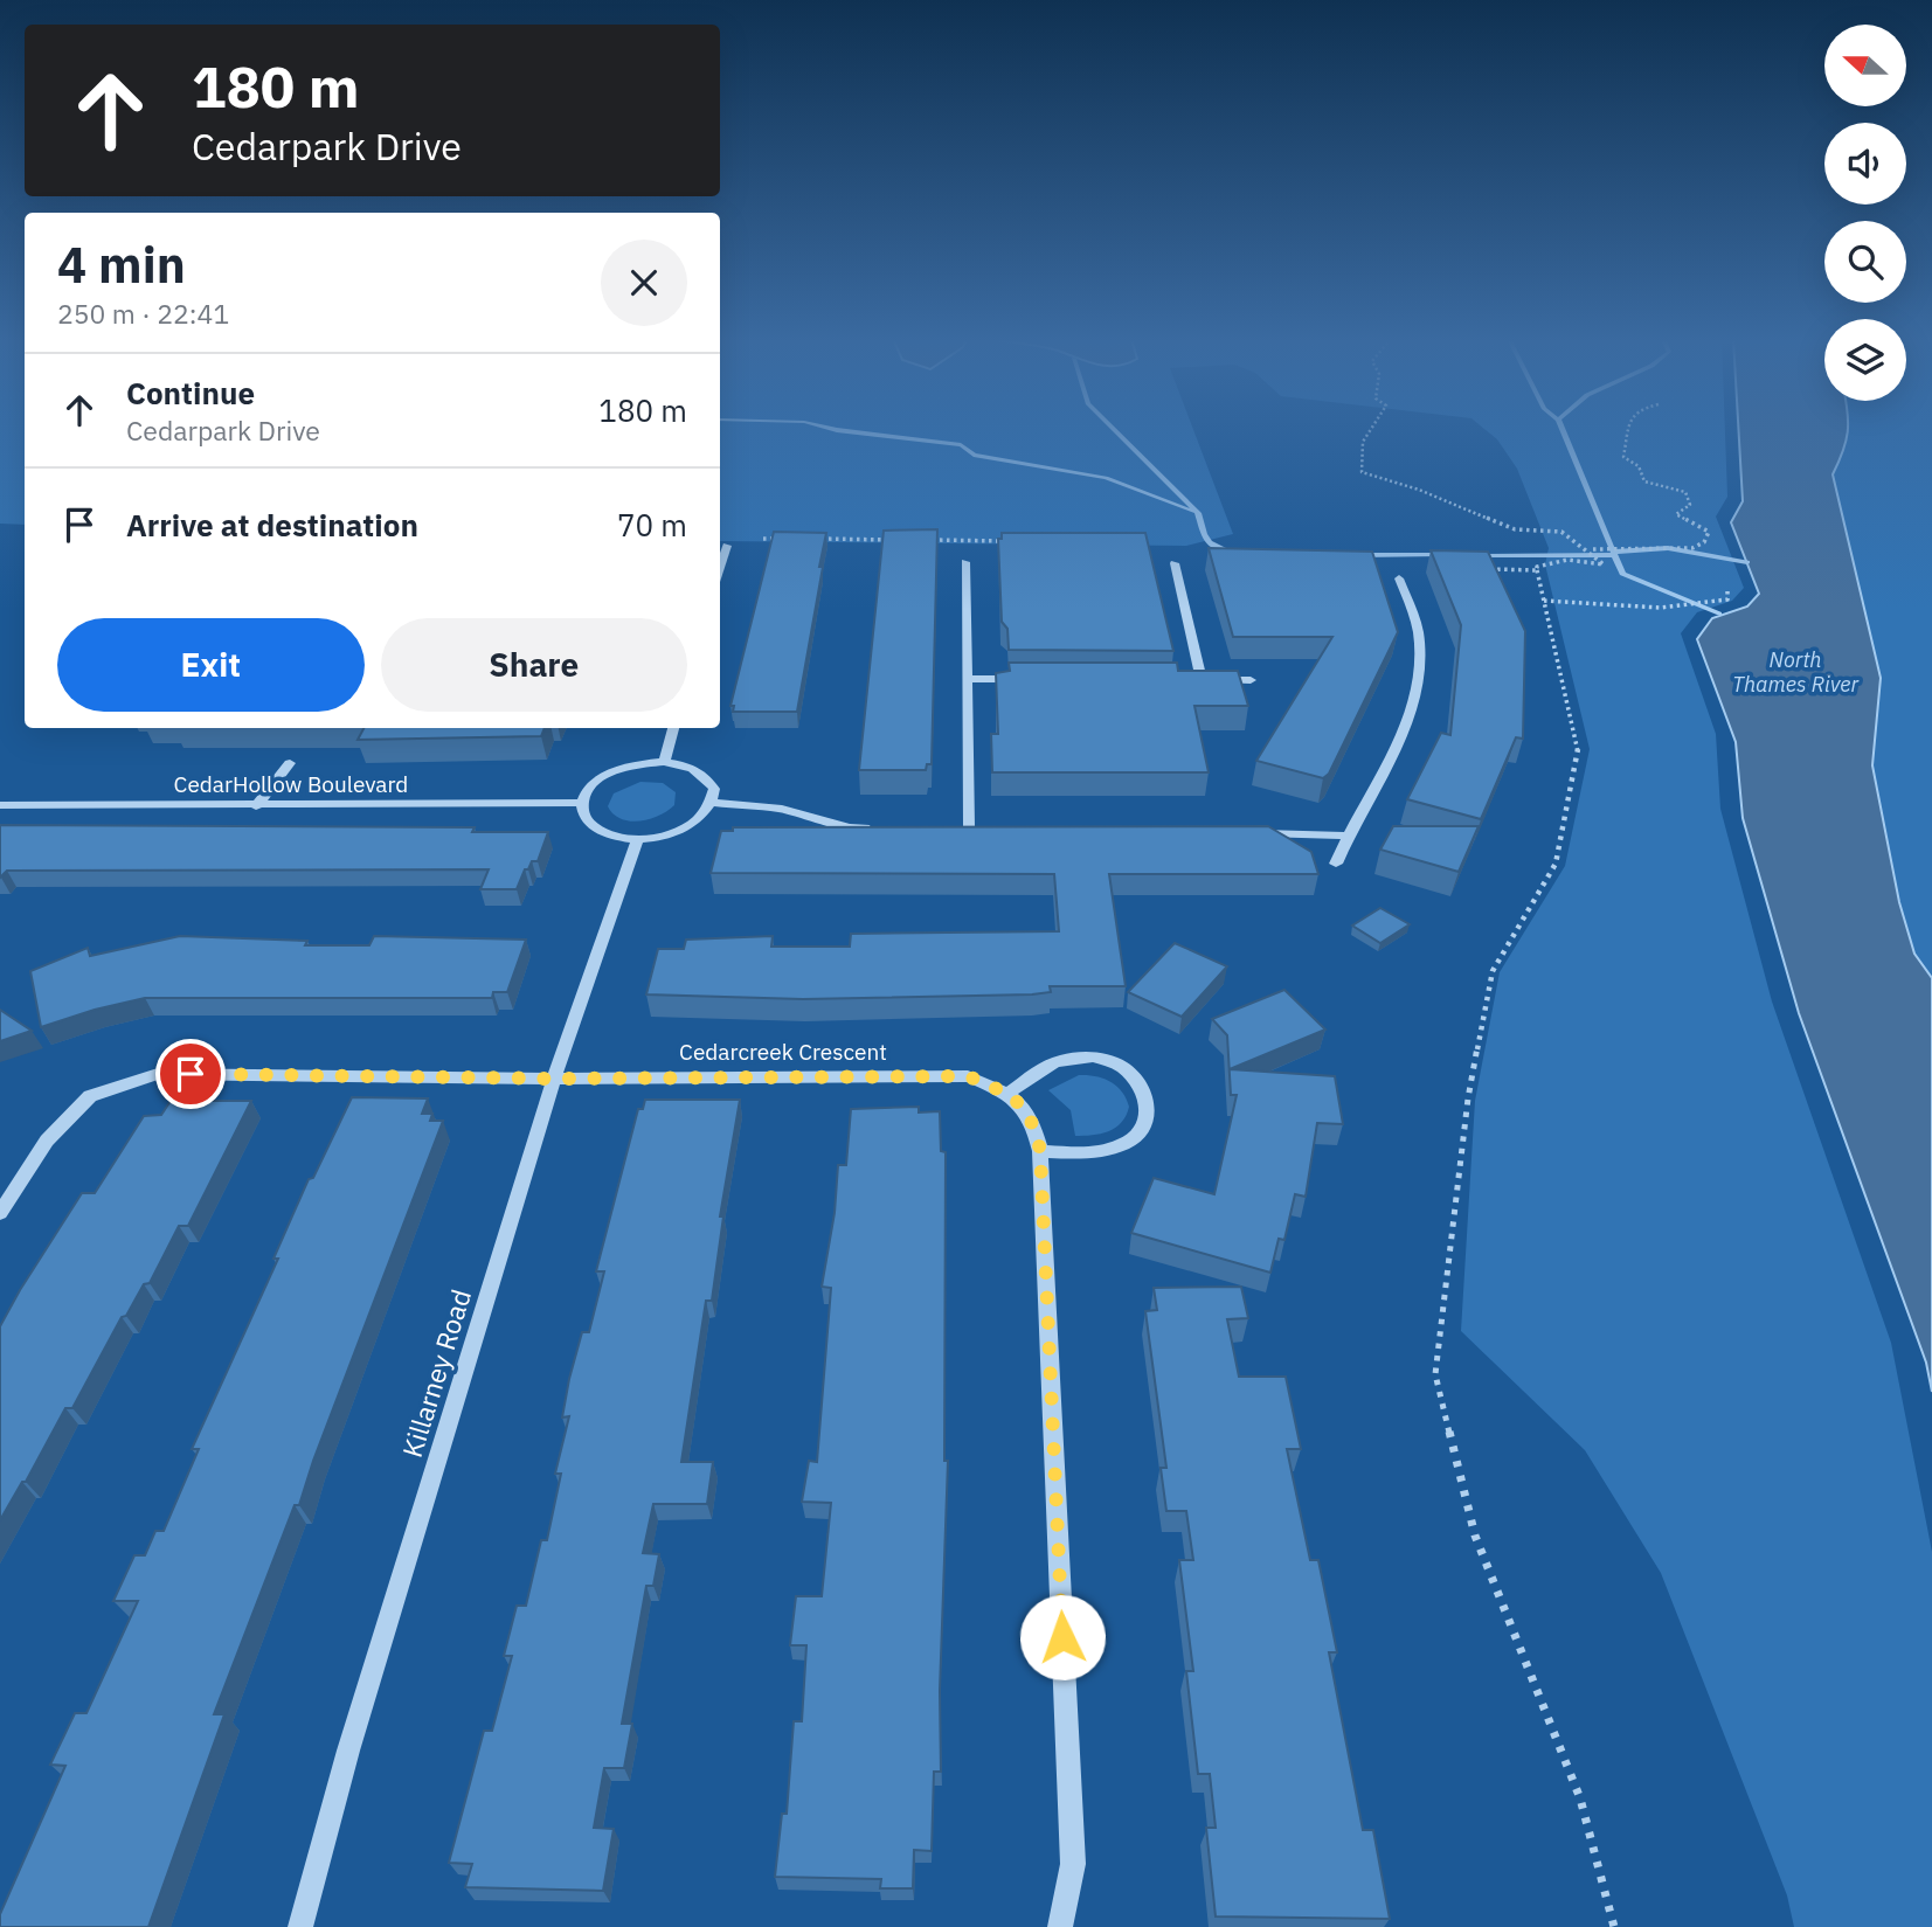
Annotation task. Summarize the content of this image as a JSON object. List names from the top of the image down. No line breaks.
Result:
{"streets":{"street":["CedarHollow Boulevard","Cedarcreek Crescent","Killarney Road"]},"crossings":[["CedarHollow Boulevard","Killarney Road"],["Cedarcreek Crescent","Killarney Road"]],"water":["North Thames River"],"north":"left","page":{"turn":["180 m","Cedarpark Drive"],"heading":["4 min","250 m · 22:41"],"list":[{"name":"Continue","note":"Cedarpark Drive","value":"180 m"},{"name":"Arrive at destination","value":"70 m"}],"buttons":["Exit","Share"]}}
